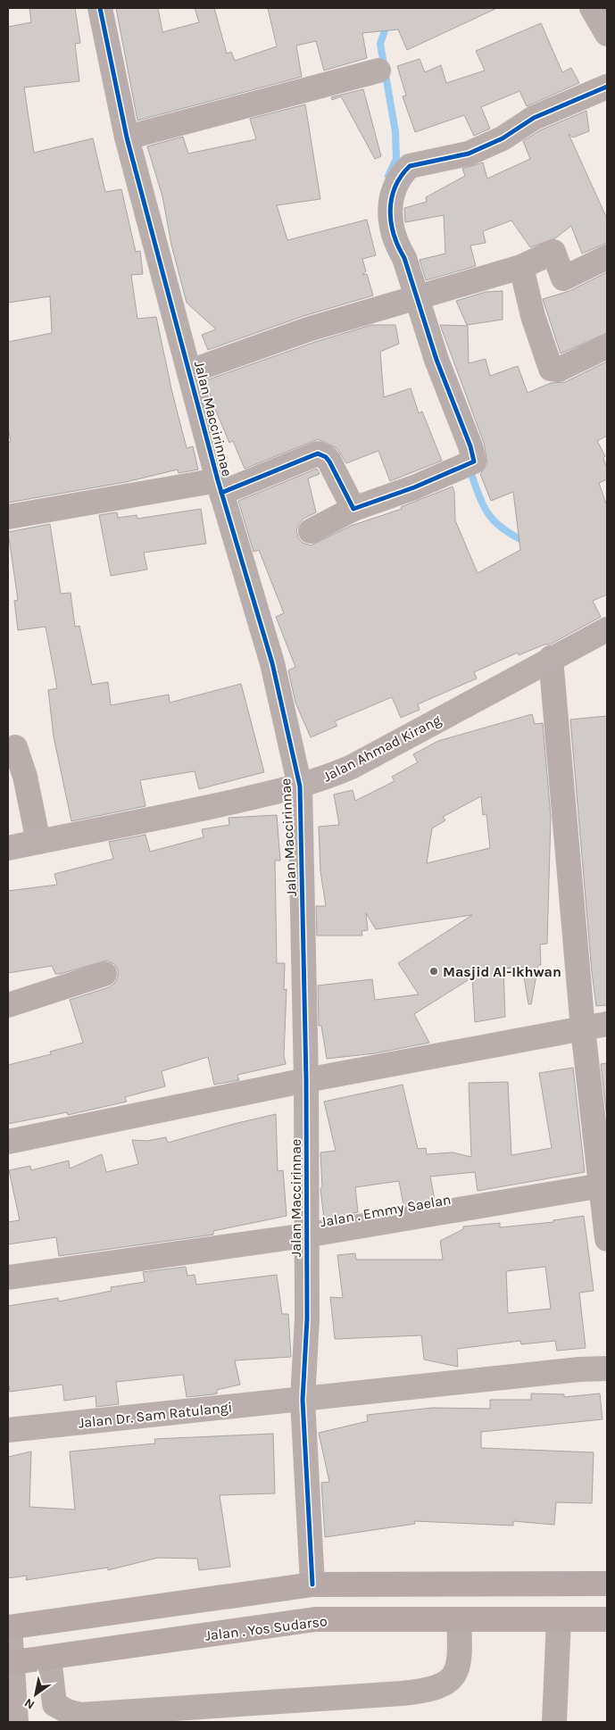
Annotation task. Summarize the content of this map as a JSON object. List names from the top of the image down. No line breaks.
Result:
{"streets":{"highway":["Jalan . Yos Sudarso"],"main road":["Jalan Ahmad Kirang","Jalan Dr. Sam Ratulangi"],"street":["Jalan Maccirinnae","Jalan . Emmy Saelan"]},"crossings":[["Jalan Maccirinnae","Jalan Ahmad Kirang"],["Jalan Maccirinnae","Jalan . Emmy Saelan"],["Jalan Maccirinnae","Jalan Dr. Sam Ratulangi"]],"places":["Masjid Al-Ikhwan"],"north":"bottom left"}
